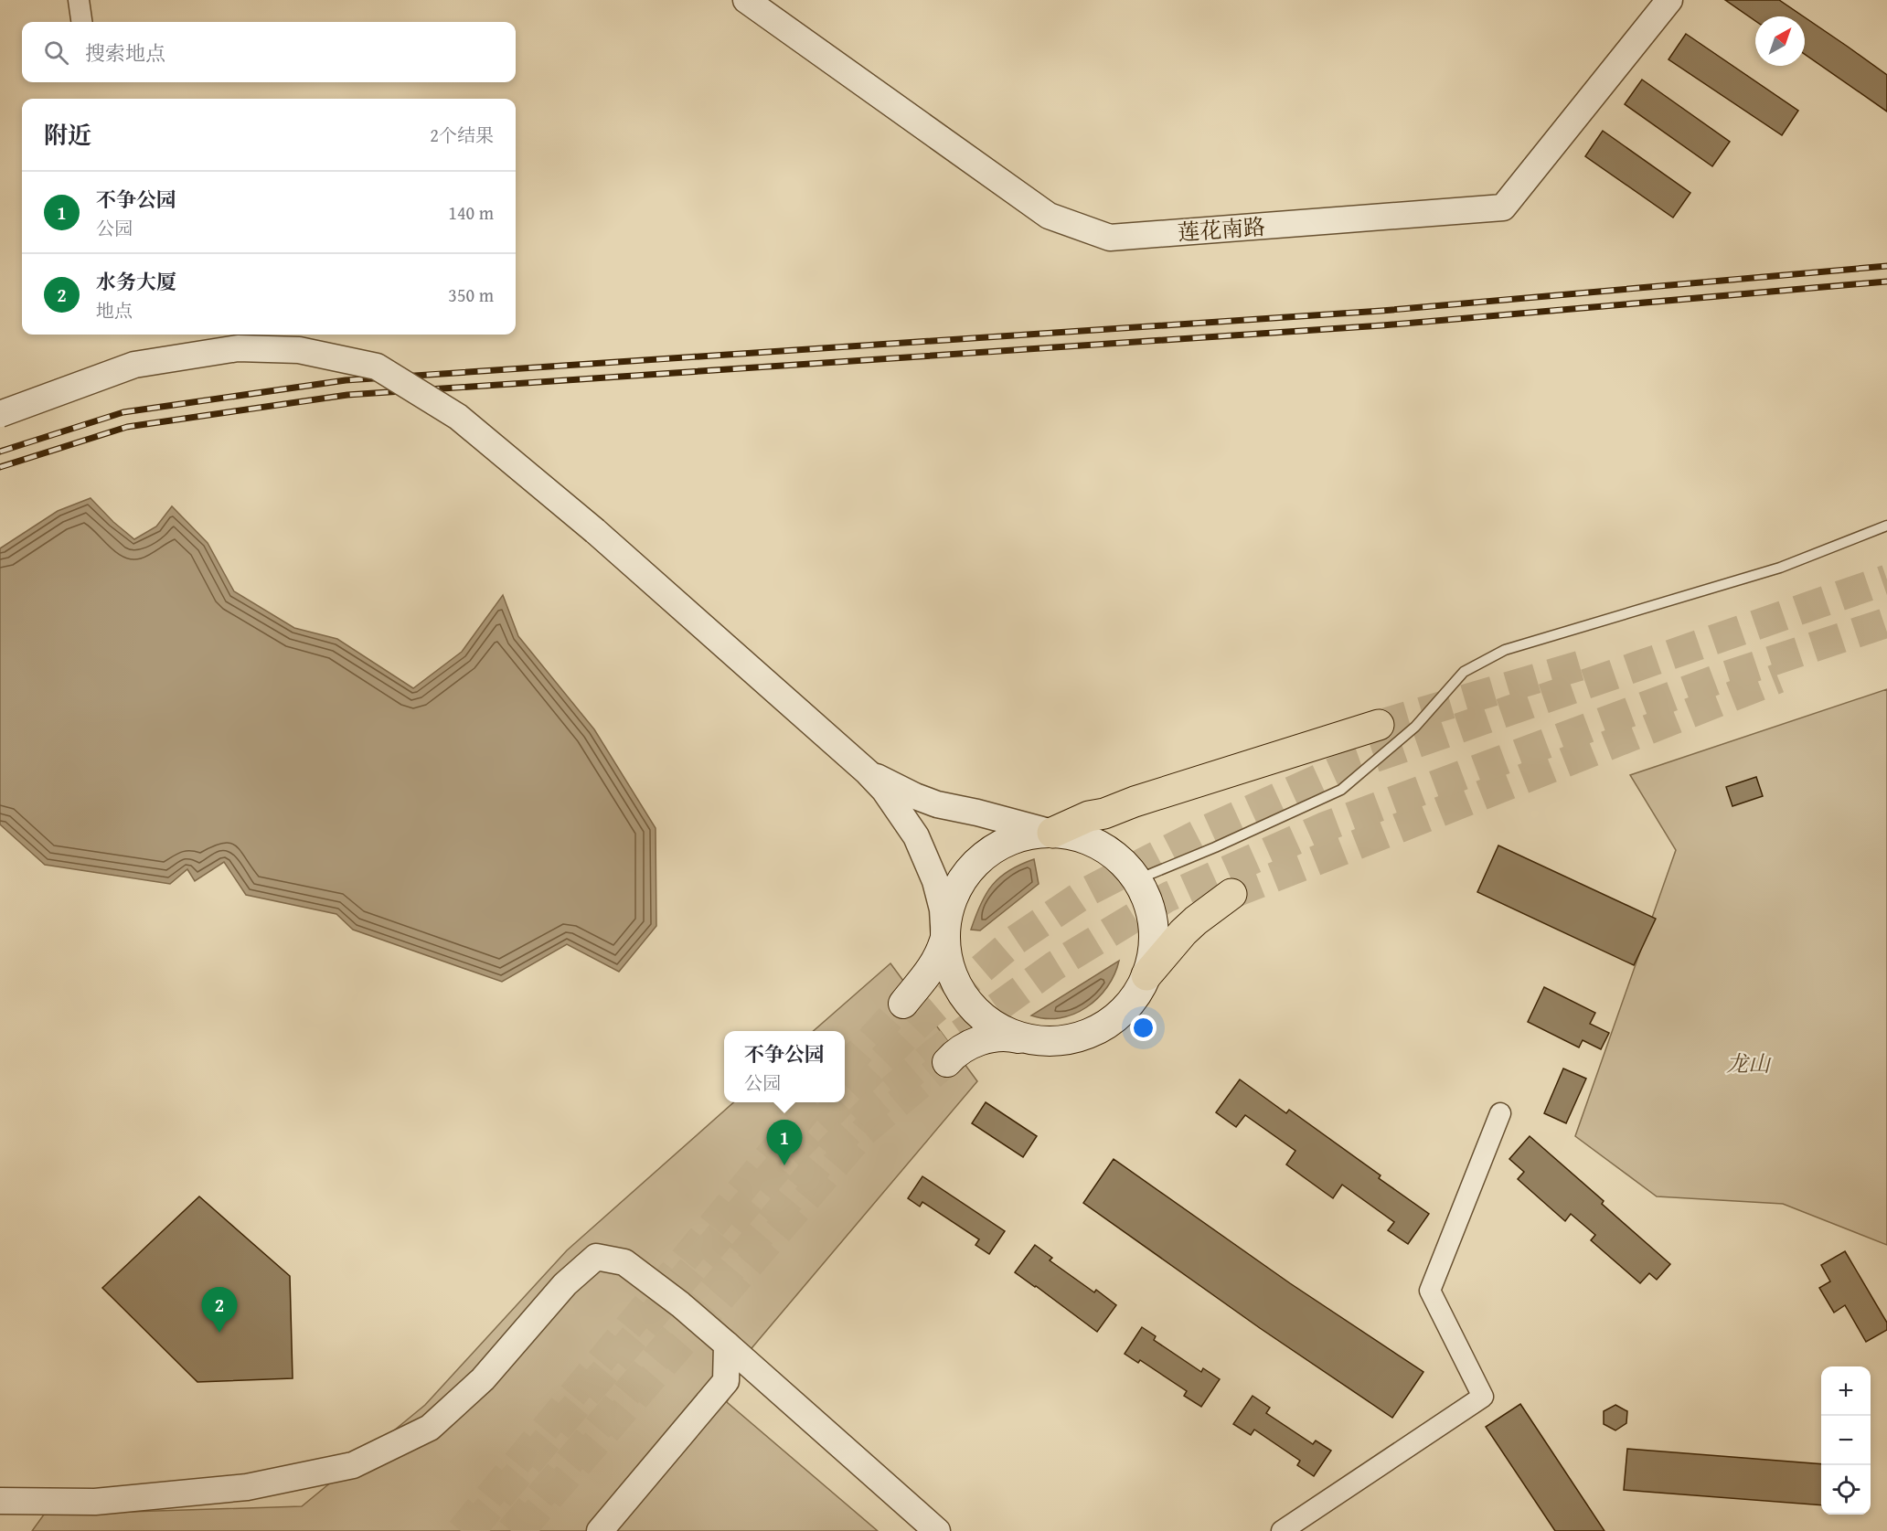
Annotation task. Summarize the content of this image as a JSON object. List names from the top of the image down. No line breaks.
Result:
{"streets":{"street":["莲花南路"]},"parks":["龙山"],"north":"top right","page":{"search":"搜索地点","heading":["附近","2个结果"],"list":[{"mark":"1","name":"不争公园","note":"公园","value":"140 m"},{"mark":"2","name":"水务大厦","note":"地点","value":"350 m"}],"popup":["不争公园","公园"],"pins":["1","2"],"map_buttons":["+","−"]}}
